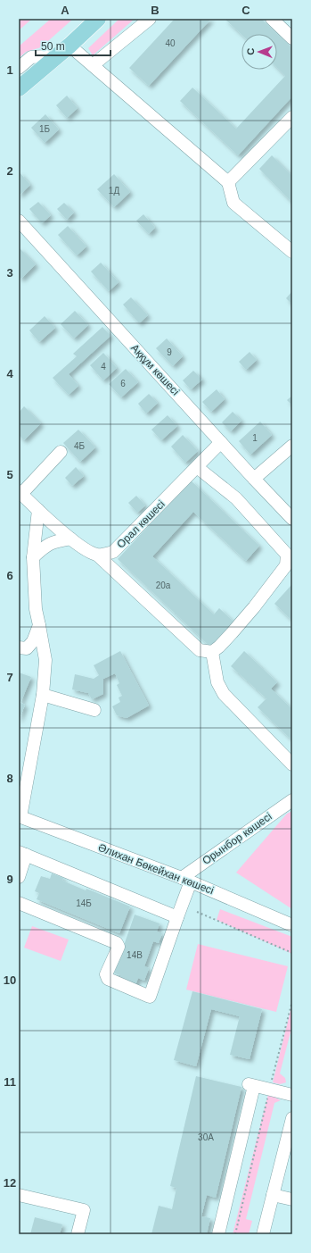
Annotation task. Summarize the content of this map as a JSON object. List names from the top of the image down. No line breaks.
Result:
{"streets":{"street":["Аққұм көшесі","Орал көшесі","Орынбор көшесі","Әлихан Бөкейхан көшесі"]},"crossings":[["Аққұм көшесі","Орал көшесі"],["Орынбор көшесі","Әлихан Бөкейхан көшесі"]],"house_numbers":["40","1Б","1Д","9","4","6","1","4Б","20а","14Б","14В","30А"],"scale_bar":"50 m","north":"left","grid":{"columns":["A","B","C"],"rows":["1","2","3","4","5","6","7","8","9","10","11","12"]}}
